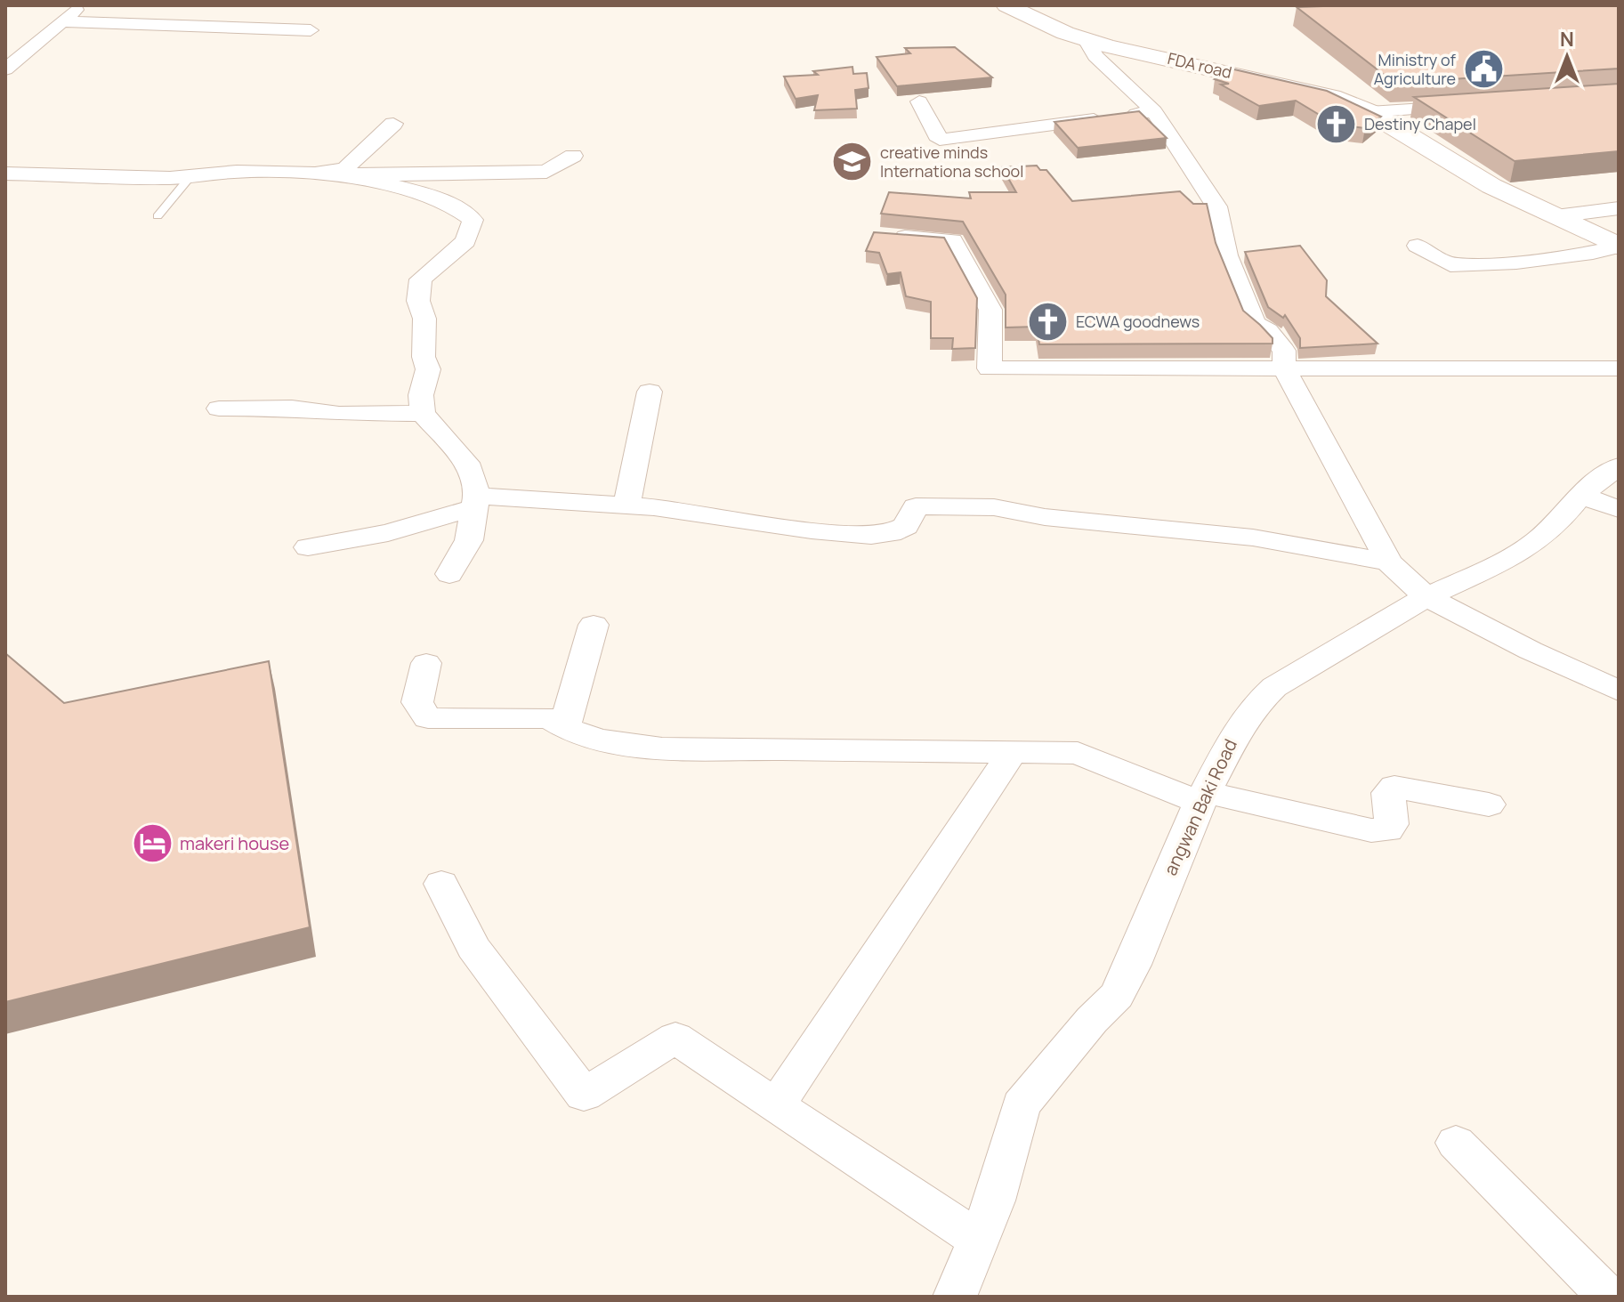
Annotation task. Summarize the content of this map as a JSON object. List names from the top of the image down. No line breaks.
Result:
{"streets":{"street":["FDA road","angwan Baki Road"]},"places":{"public building":["Ministry of Agriculture"],"church":["Destiny Chapel","ECWA goodnews"],"school or university":["creative minds Internationa school"],"hotel":["makeri house"]},"north":"top"}
